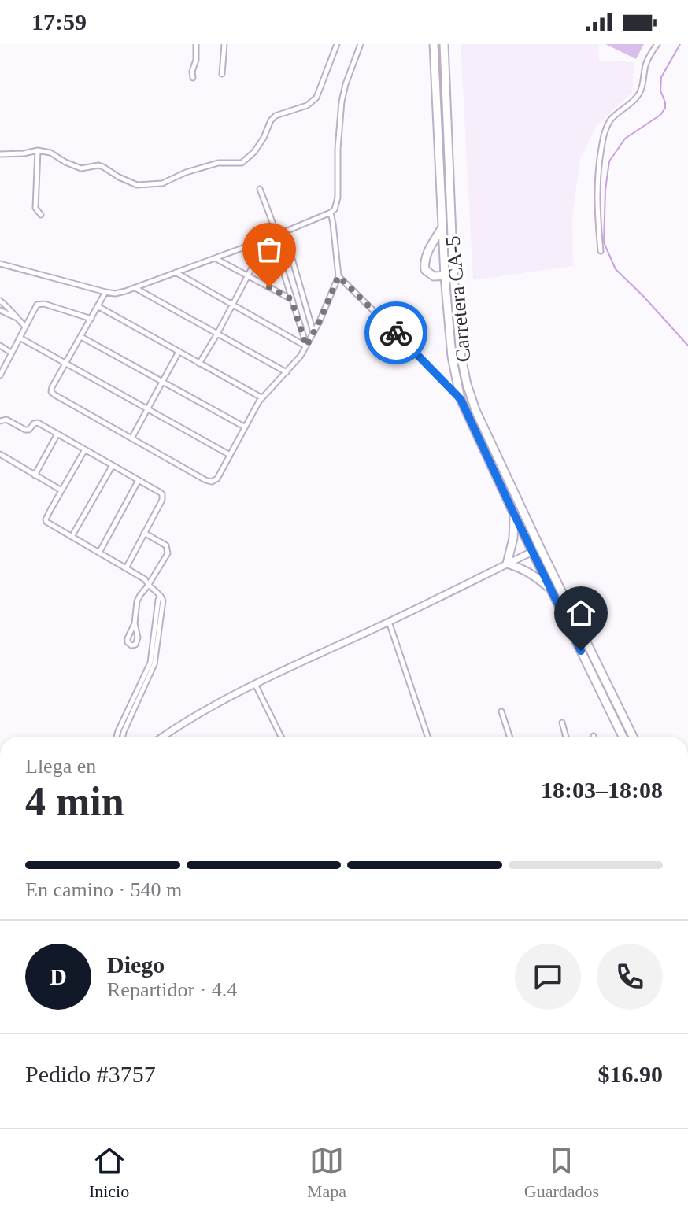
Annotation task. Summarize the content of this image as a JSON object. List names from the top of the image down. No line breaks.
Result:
{"streets":{"highway":["Carretera CA-5"]},"page":{"status":"17:59","heading":["4 min","Llega en","18:03–18:08"],"panel":["Diego","Repartidor · 4.4","Pedido #3757","$16.90"],"bar":"En camino · 540 m","round":"D","tabs":["Inicio","Mapa","Guardados"]}}
